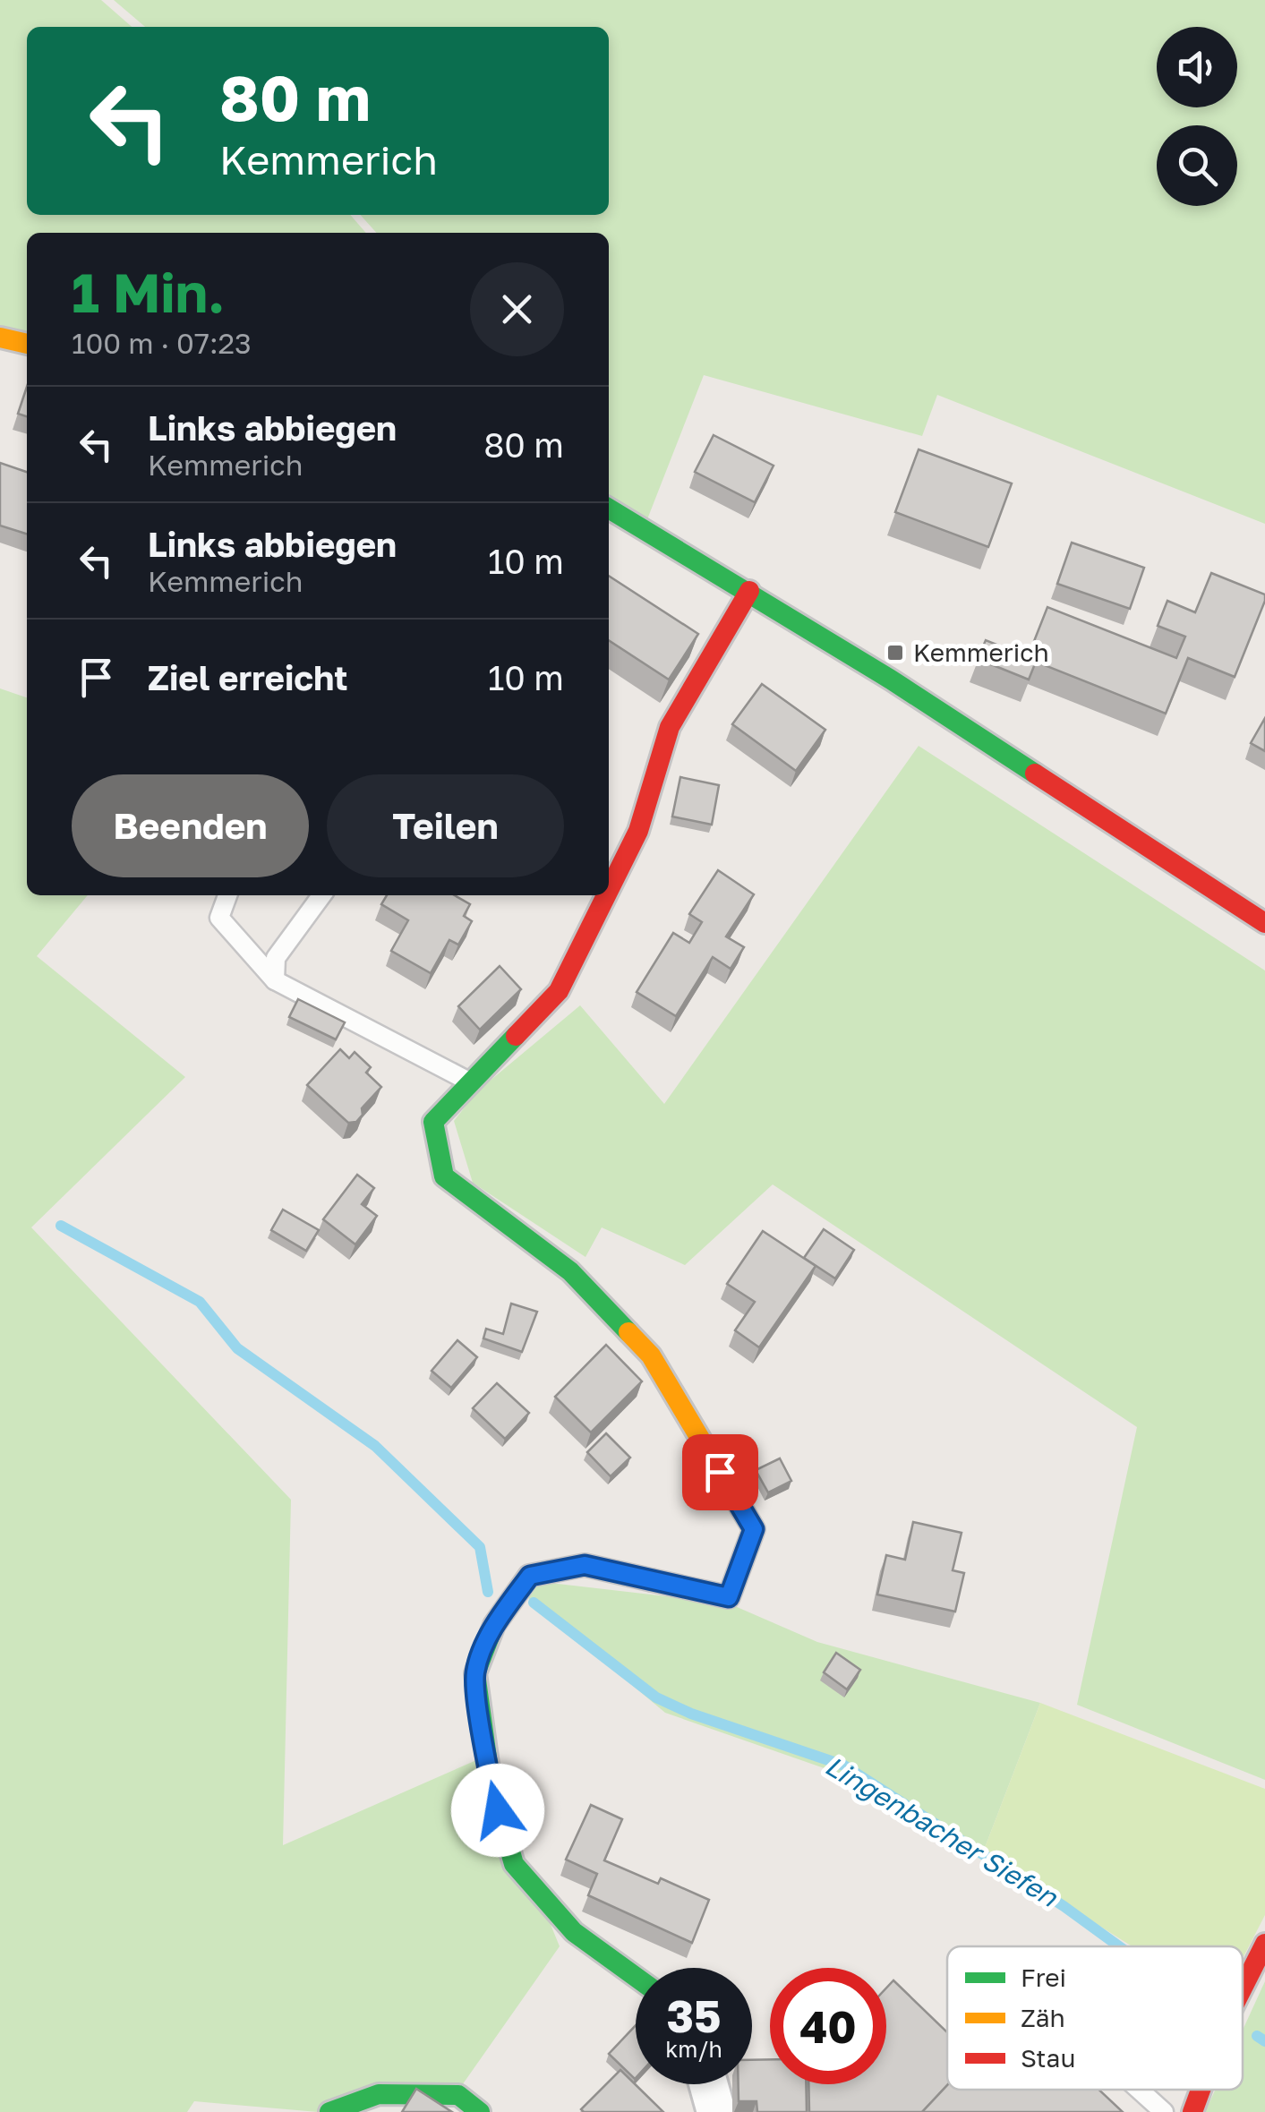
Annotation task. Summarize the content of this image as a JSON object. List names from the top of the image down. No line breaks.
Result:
{"water":["Lingenbacher Siefen"],"places":{"transit":["Kemmerich"]},"legend":["Frei","Zäh","Stau"],"page":{"turn":["80 m","Kemmerich"],"heading":["1 Min.","100 m · 07:23"],"list":[{"name":"Links abbiegen","note":"Kemmerich","value":"80 m"},{"name":"Links abbiegen","note":"Kemmerich","value":"10 m"},{"name":"Ziel erreicht","value":"10 m"}],"buttons":["Beenden","Teilen"],"speed":"35 km/h","limit":"40"}}
